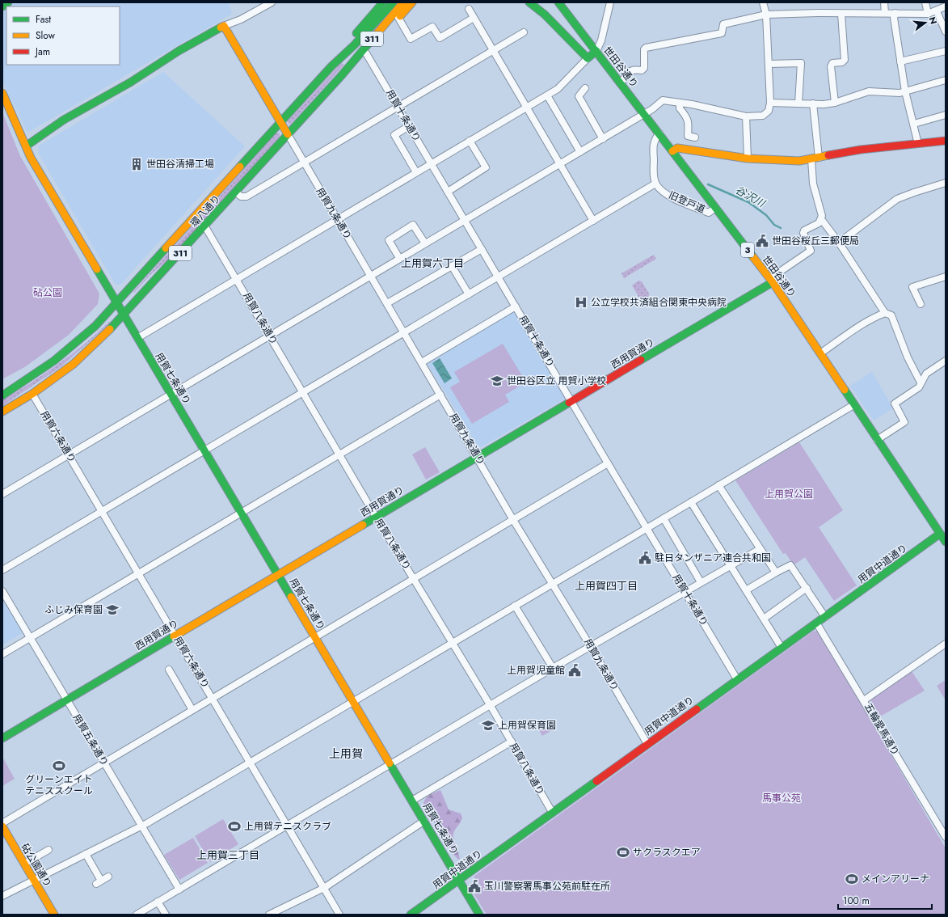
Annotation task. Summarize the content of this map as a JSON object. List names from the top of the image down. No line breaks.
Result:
{"streets":{"street":["311","世田谷通り","用賀十条通り","旧登戸道","環八通り","用賀九条通り","3","用賀八条通り","西用賀通り","用賀七条通り","用賀六条通り","用賀中道通り","五輪愛馬通り","用賀五条通り","砧公園通り"]},"crossings":[["世田谷通り","旧登戸道"],["世田谷通り","西用賀通り"],["世田谷通り","用賀中道通り"],["用賀十条通り","西用賀通り"],["用賀十条通り","用賀中道通り"],["環八通り","用賀九条通り"],["環八通り","用賀八条通り"],["環八通り","用賀七条通り"],["環八通り","用賀六条通り"],["用賀九条通り","西用賀通り"],["用賀九条通り","用賀中道通り"],["用賀八条通り","西用賀通り"],["用賀八条通り","用賀中道通り"],["西用賀通り","用賀七条通り"],["西用賀通り","用賀六条通り"],["西用賀通り","用賀五条通り"],["用賀七条通り","用賀中道通り"],["用賀中道通り","五輪愛馬通り"]],"districts":["上用賀六丁目","上用賀四丁目","上用賀","上用賀三丁目"],"water":["谷沢川"],"parks":["砧公園","上用賀公園","馬事公苑"],"places":{"building":["世田谷清掃工場"],"public building":["世田谷桜丘三郵便局","駐日タンザニア連合共和国","上用賀児童館","玉川警察署馬事公苑前駐在所"],"hospital":["公立学校共済組合関東中央病院"],"school or university":["世田谷区立 用賀小学校","ふじみ保育園","上用賀保育園"],"sports":["グリーンエイト テニススクール","上用賀テニスクラブ","サクラスクエア","メインアリーナ"]},"legend":["Fast","Slow","Jam"],"scale_bar":"100 m","north":"right"}
